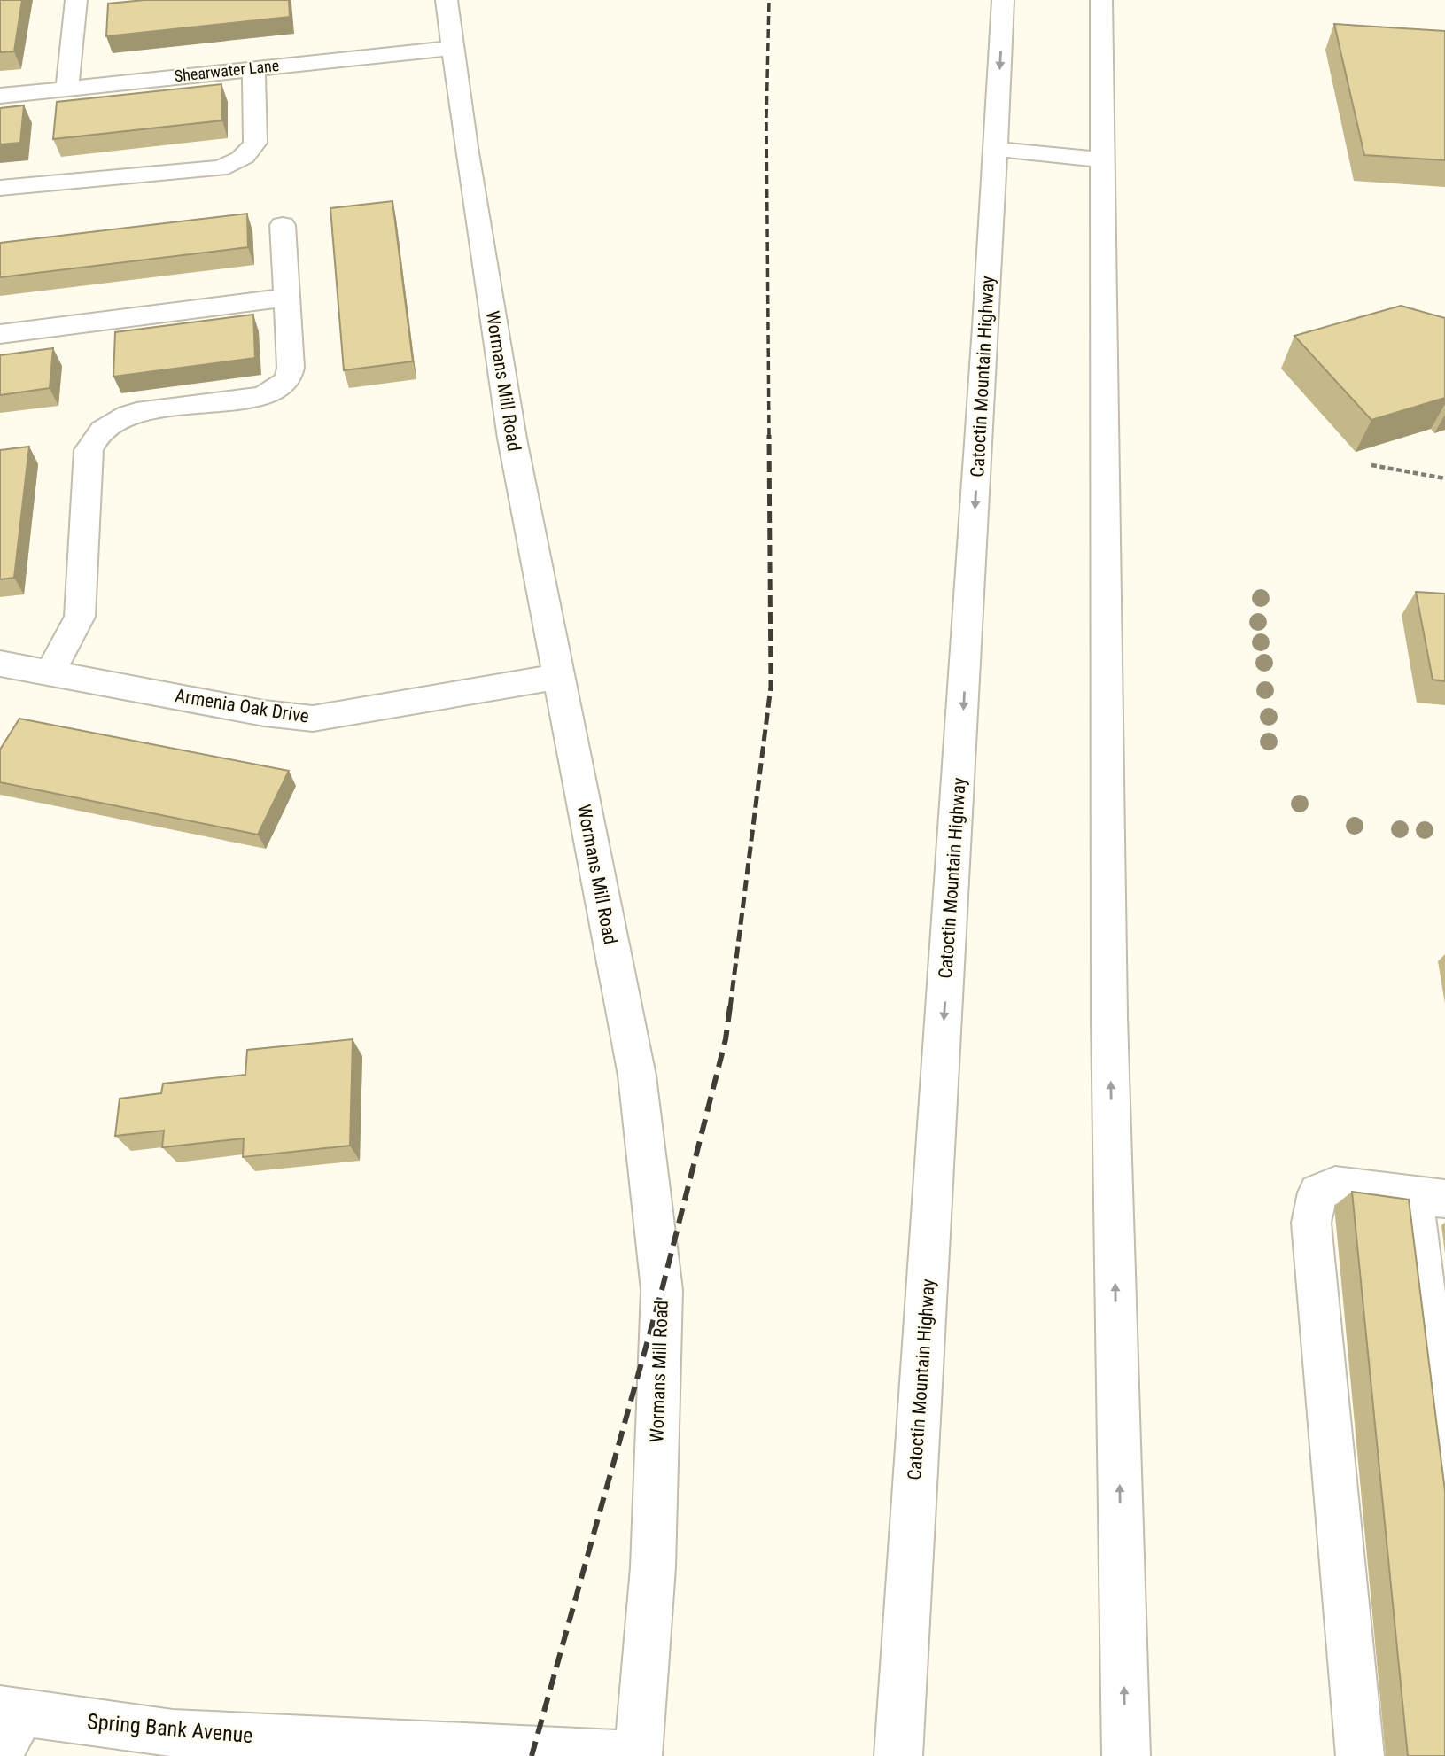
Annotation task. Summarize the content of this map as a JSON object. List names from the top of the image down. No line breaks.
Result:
{"streets":{"main road":["Shearwater Lane","Catoctin Mountain Highway","Wormans Mill Road","Armenia Oak Drive","Spring Bank Avenue"]},"crossings":[["Shearwater Lane","Wormans Mill Road"],["Wormans Mill Road","Armenia Oak Drive"],["Wormans Mill Road","Spring Bank Avenue"]]}
